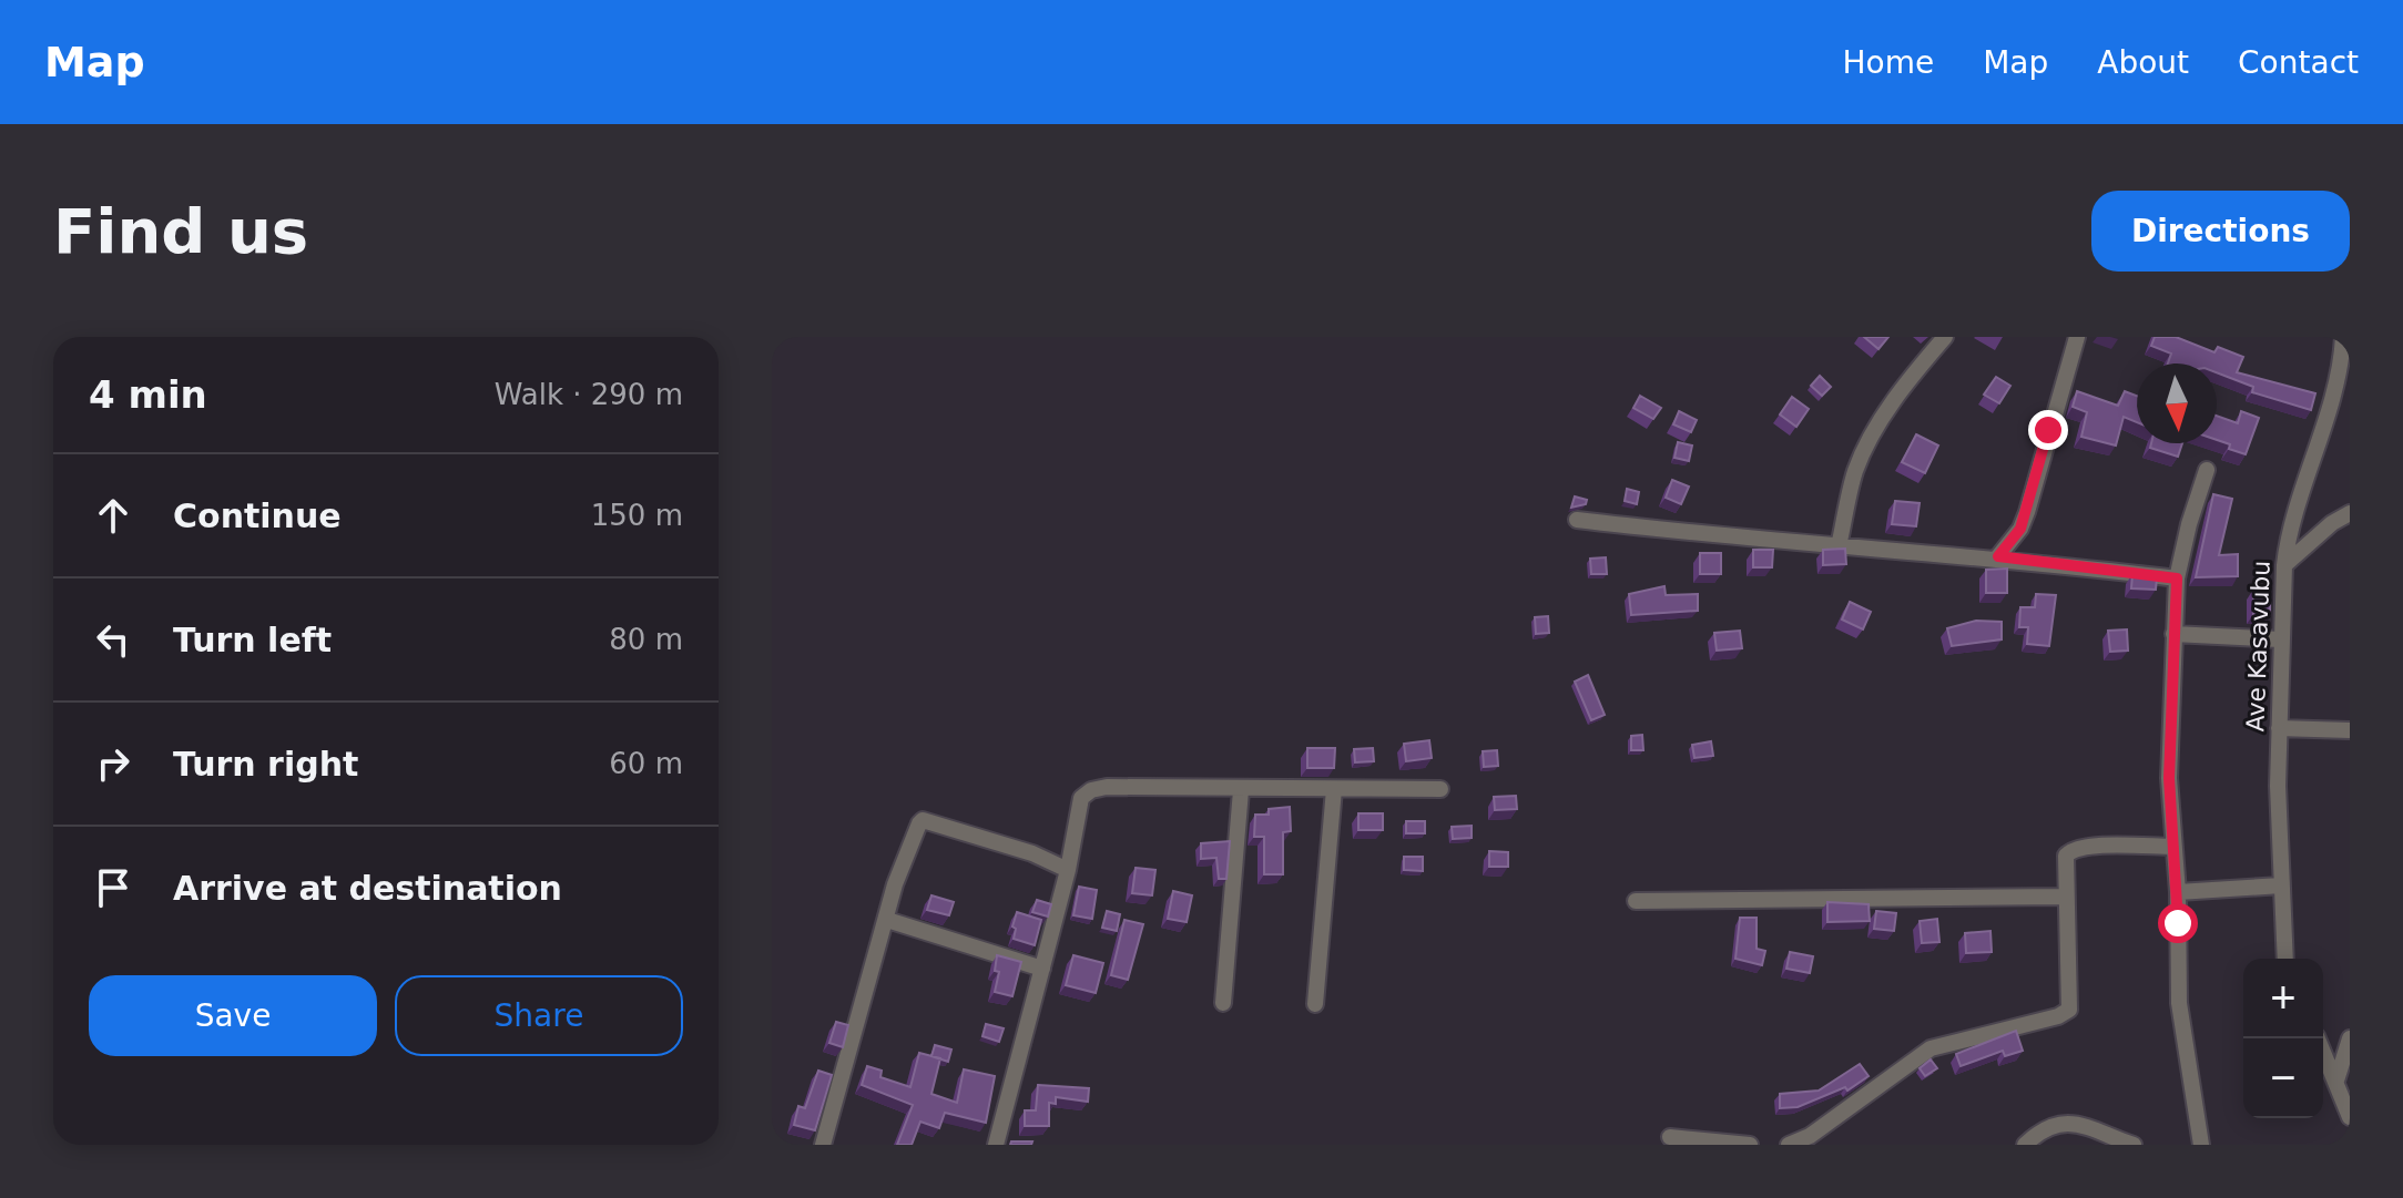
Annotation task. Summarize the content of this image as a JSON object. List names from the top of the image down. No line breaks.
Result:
{"streets":{"street":["Ave Kasavubu"]},"north":"bottom","page":{"header":"Map","nav":["Home","Map","About","Contact"],"buttons":["Directions",["Save","Share"]],"title":"Find us","heading":["4 min","Walk · 290 m"],"list":[["Continue","150 m"],["Turn left","80 m"],["Turn right","60 m"],"Arrive at destination"],"map_buttons":["+","−"]}}
